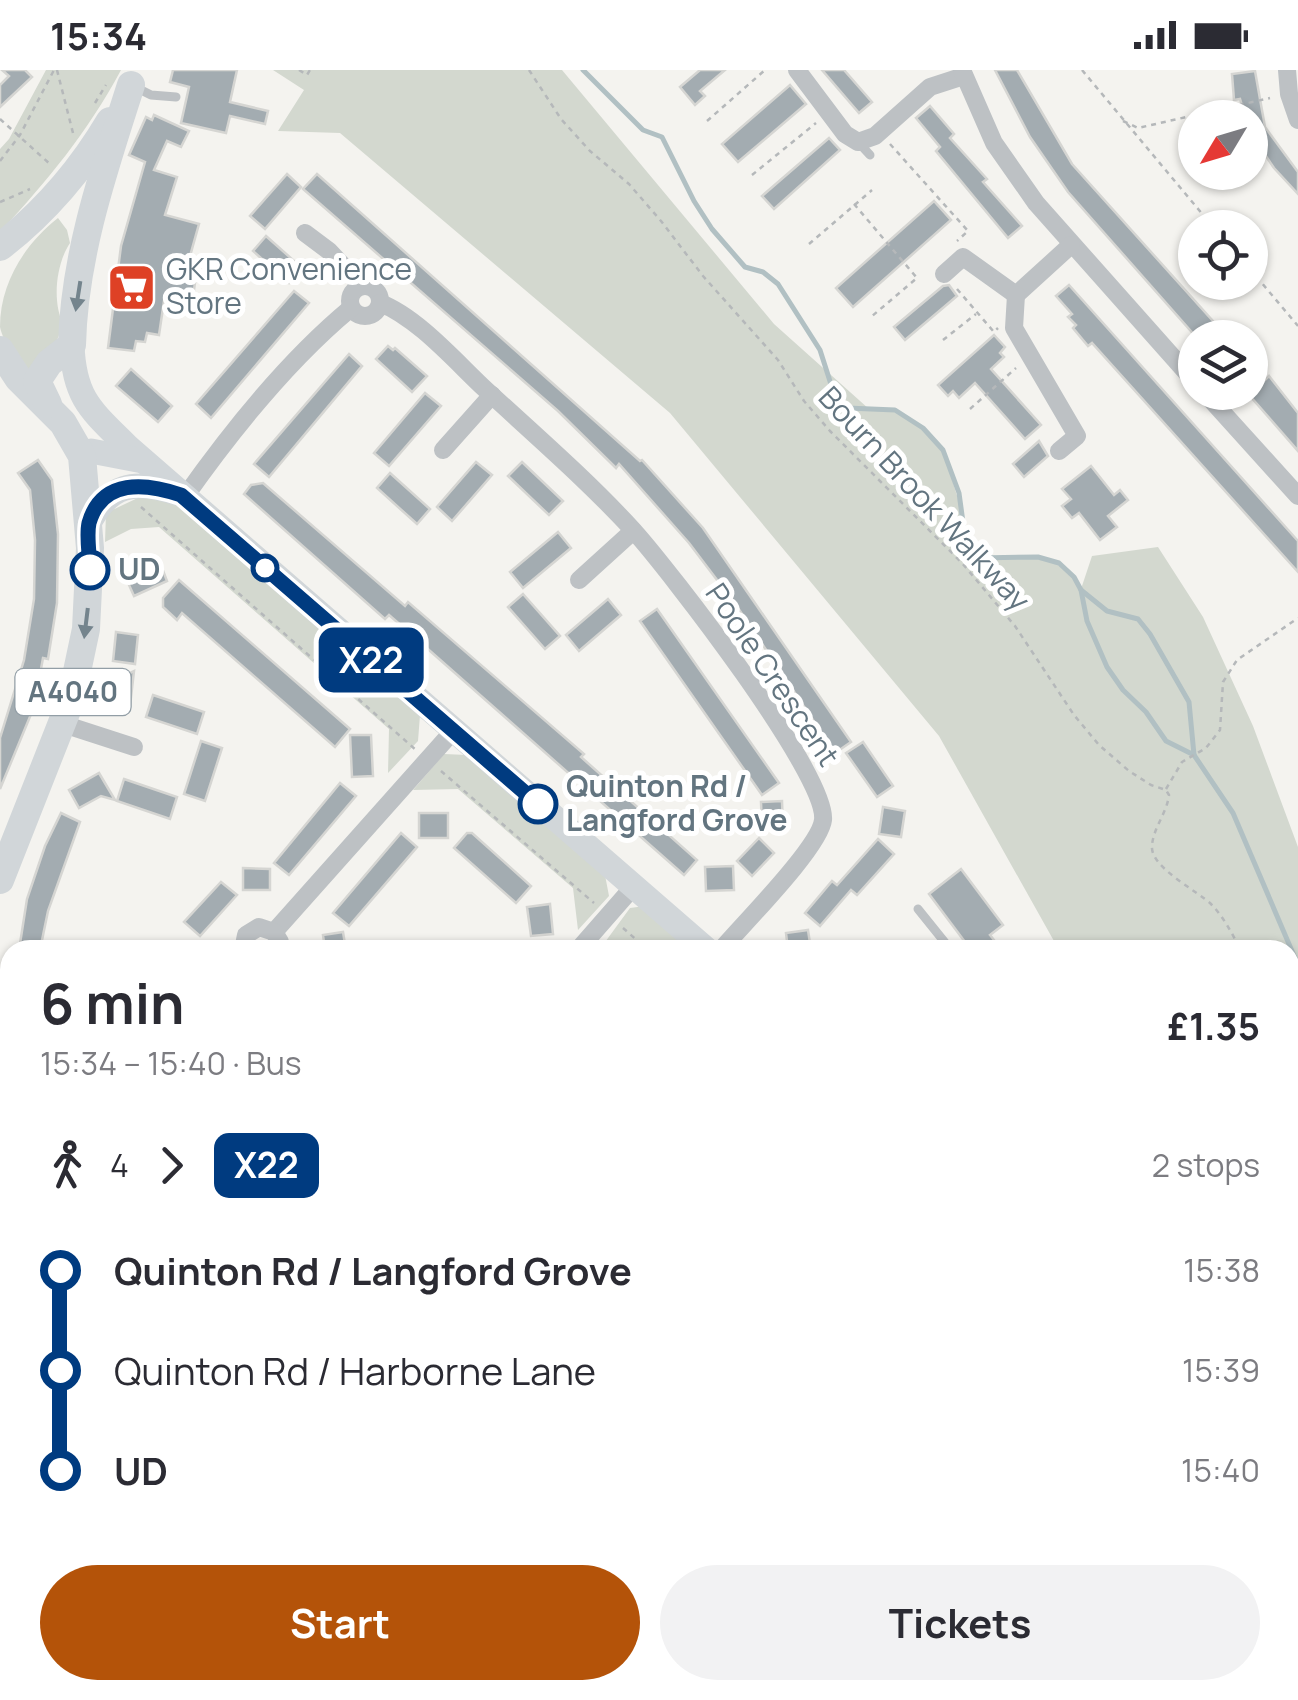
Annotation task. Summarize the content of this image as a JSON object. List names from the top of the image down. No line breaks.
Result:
{"streets":{"main road":["A4040"],"street":["Poole Crescent"],"path":["Bourn Brook Walkway"]},"places":{"supermarket":["GKR Convenience Store"],"other":["UD","Quinton Rd / Langford Grove"]},"lines":["bus line X22"],"north":"bottom left","page":{"status":"15:34","on_map":"X22","heading":["6 min","15:34 – 15:40 · Bus","£1.35"],"legs":["4","X22","2 stops"],"list":[{"name":"Quinton Rd / Langford Grove","value":"15:38"},{"name":"Quinton Rd / Harborne Lane","value":"15:39"},{"name":"UD","value":"15:40"}],"buttons":["Start","Tickets"]}}
